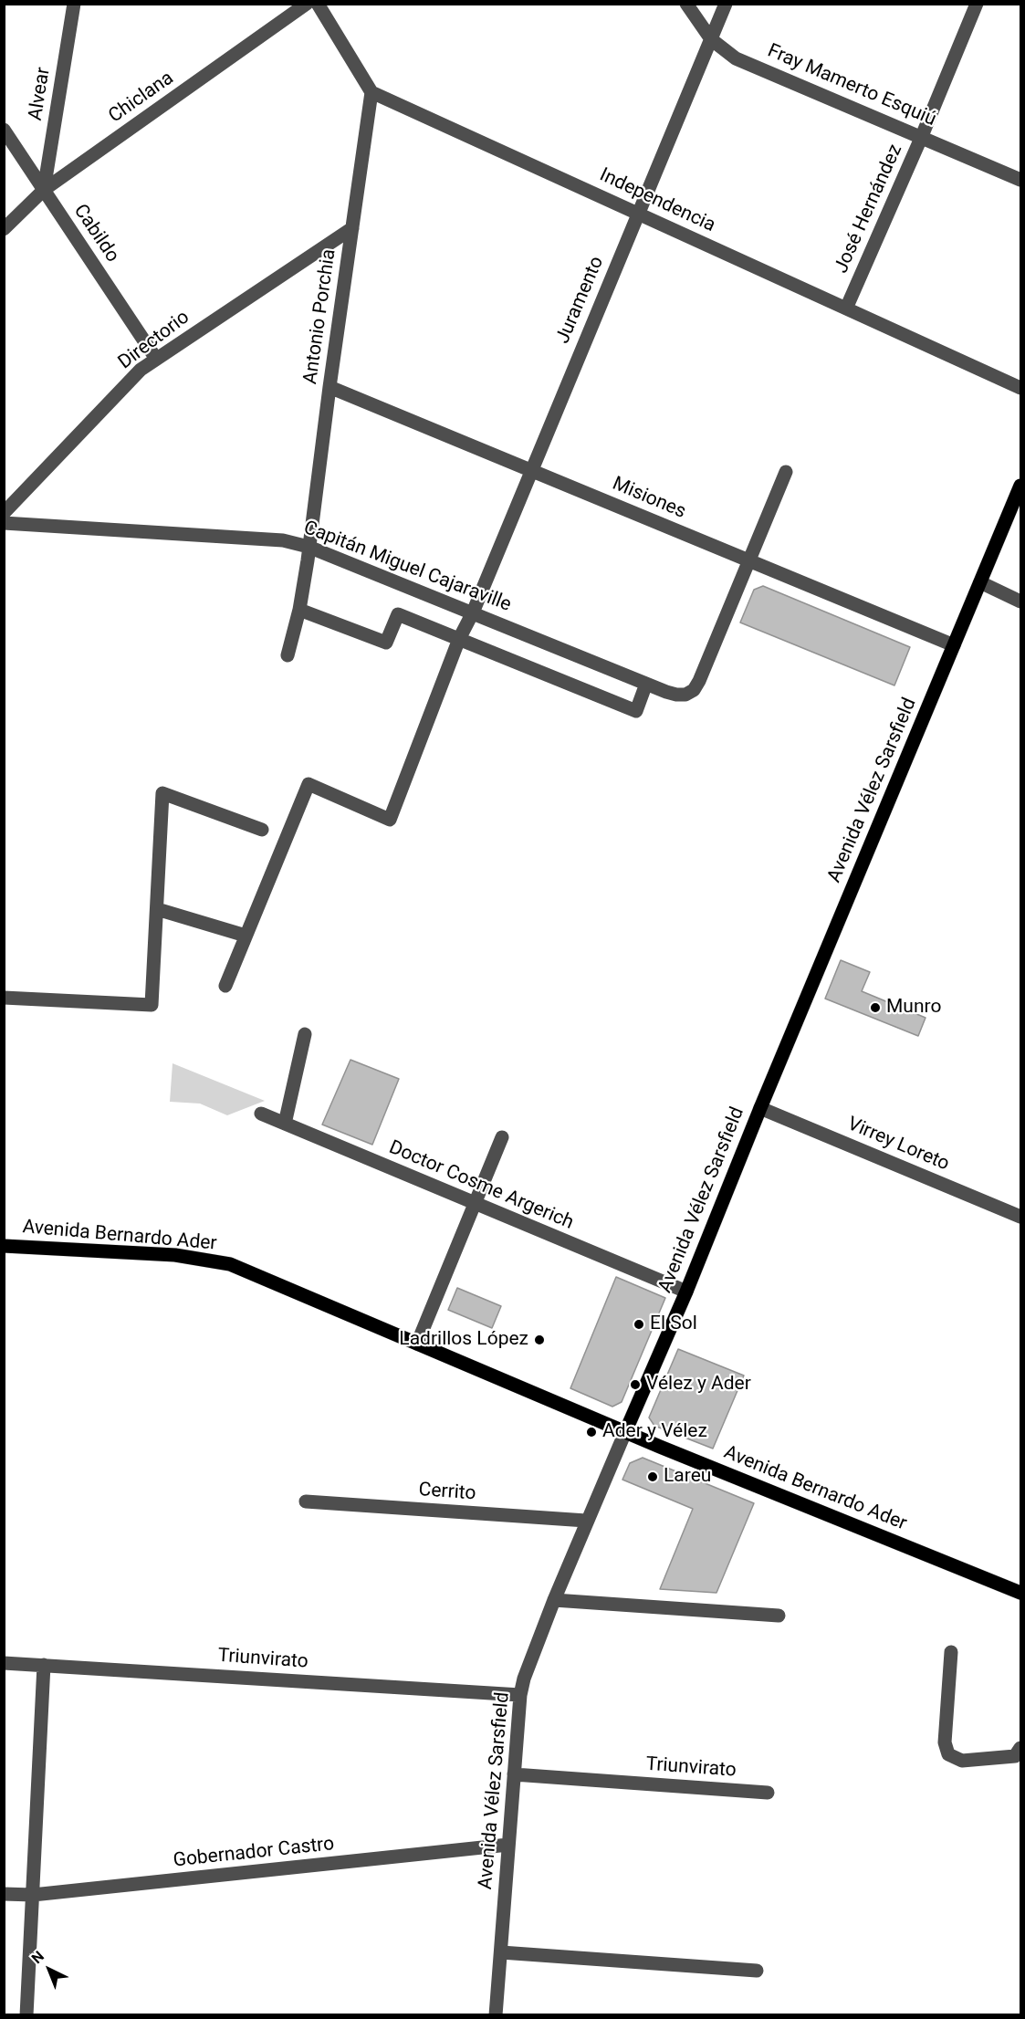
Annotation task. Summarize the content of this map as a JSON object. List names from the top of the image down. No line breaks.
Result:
{"streets":{"main road":["Avenida Vélez Sarsfield","Avenida Bernardo Ader"],"street":["Fray Mamerto Esquiú","Alvear","Chiclana","Independencia","José Hernández","Cabildo","Juramento","Antonio Porchia","Directorio","Misiones","Capitán Miguel Cajaraville","Virrey Loreto","Doctor Cosme Argerich","Cerrito","Triunvirato","Gobernador Castro"]},"crossings":[["Fray Mamerto Esquiú","José Hernández"],["Fray Mamerto Esquiú","Juramento"],["Alvear","Chiclana"],["Alvear","Cabildo"],["Chiclana","Cabildo"],["Independencia","José Hernández"],["Independencia","Juramento"],["Independencia","Antonio Porchia"],["Cabildo","Directorio"],["Juramento","Misiones"],["Juramento","Capitán Miguel Cajaraville"],["Antonio Porchia","Directorio"],["Antonio Porchia","Misiones"],["Antonio Porchia","Capitán Miguel Cajaraville"],["Misiones","Capitán Miguel Cajaraville"],["Misiones","Avenida Vélez Sarsfield"],["Avenida Vélez Sarsfield","Virrey Loreto"],["Avenida Vélez Sarsfield","Doctor Cosme Argerich"],["Avenida Vélez Sarsfield","Avenida Bernardo Ader"],["Avenida Vélez Sarsfield","Cerrito"],["Avenida Vélez Sarsfield","Triunvirato"],["Avenida Vélez Sarsfield","Gobernador Castro"]],"places":["Munro","El Sol","Ladrillos López","Vélez y Ader","Ader y Vélez","Lareu"],"north":"top left"}
